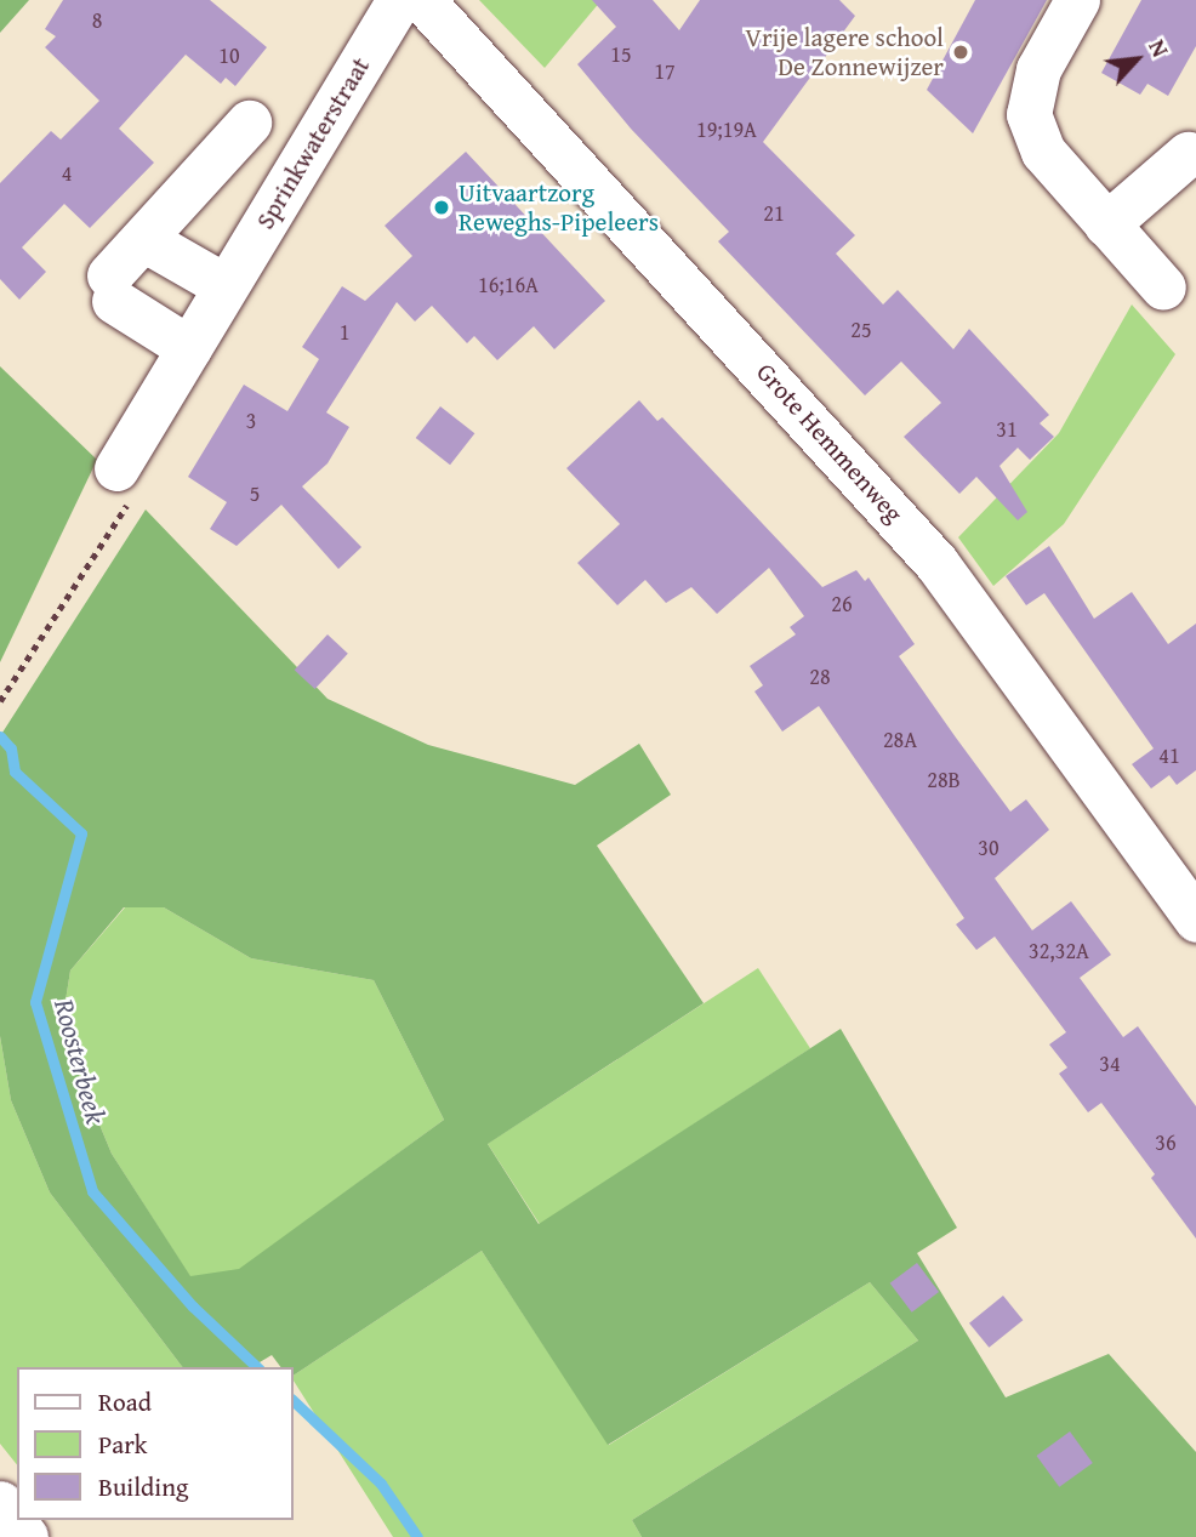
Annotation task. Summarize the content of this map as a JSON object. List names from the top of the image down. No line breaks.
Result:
{"streets":{"street":["Sprinkwaterstraat","Grote Hemmenweg"]},"water":["Roosterbeek"],"places":["Vrije lagere school De Zonnewijzer","Uitvaartzorg Reweghs-Pipeleers"],"house_numbers":["8","15","10","17","19;19A","4","21","16;16A","25","1","3","31","5","26","28","28A","41","28B","30","32,32A","34","36"],"legend":["Road","Park","Building"],"north":"top right"}
